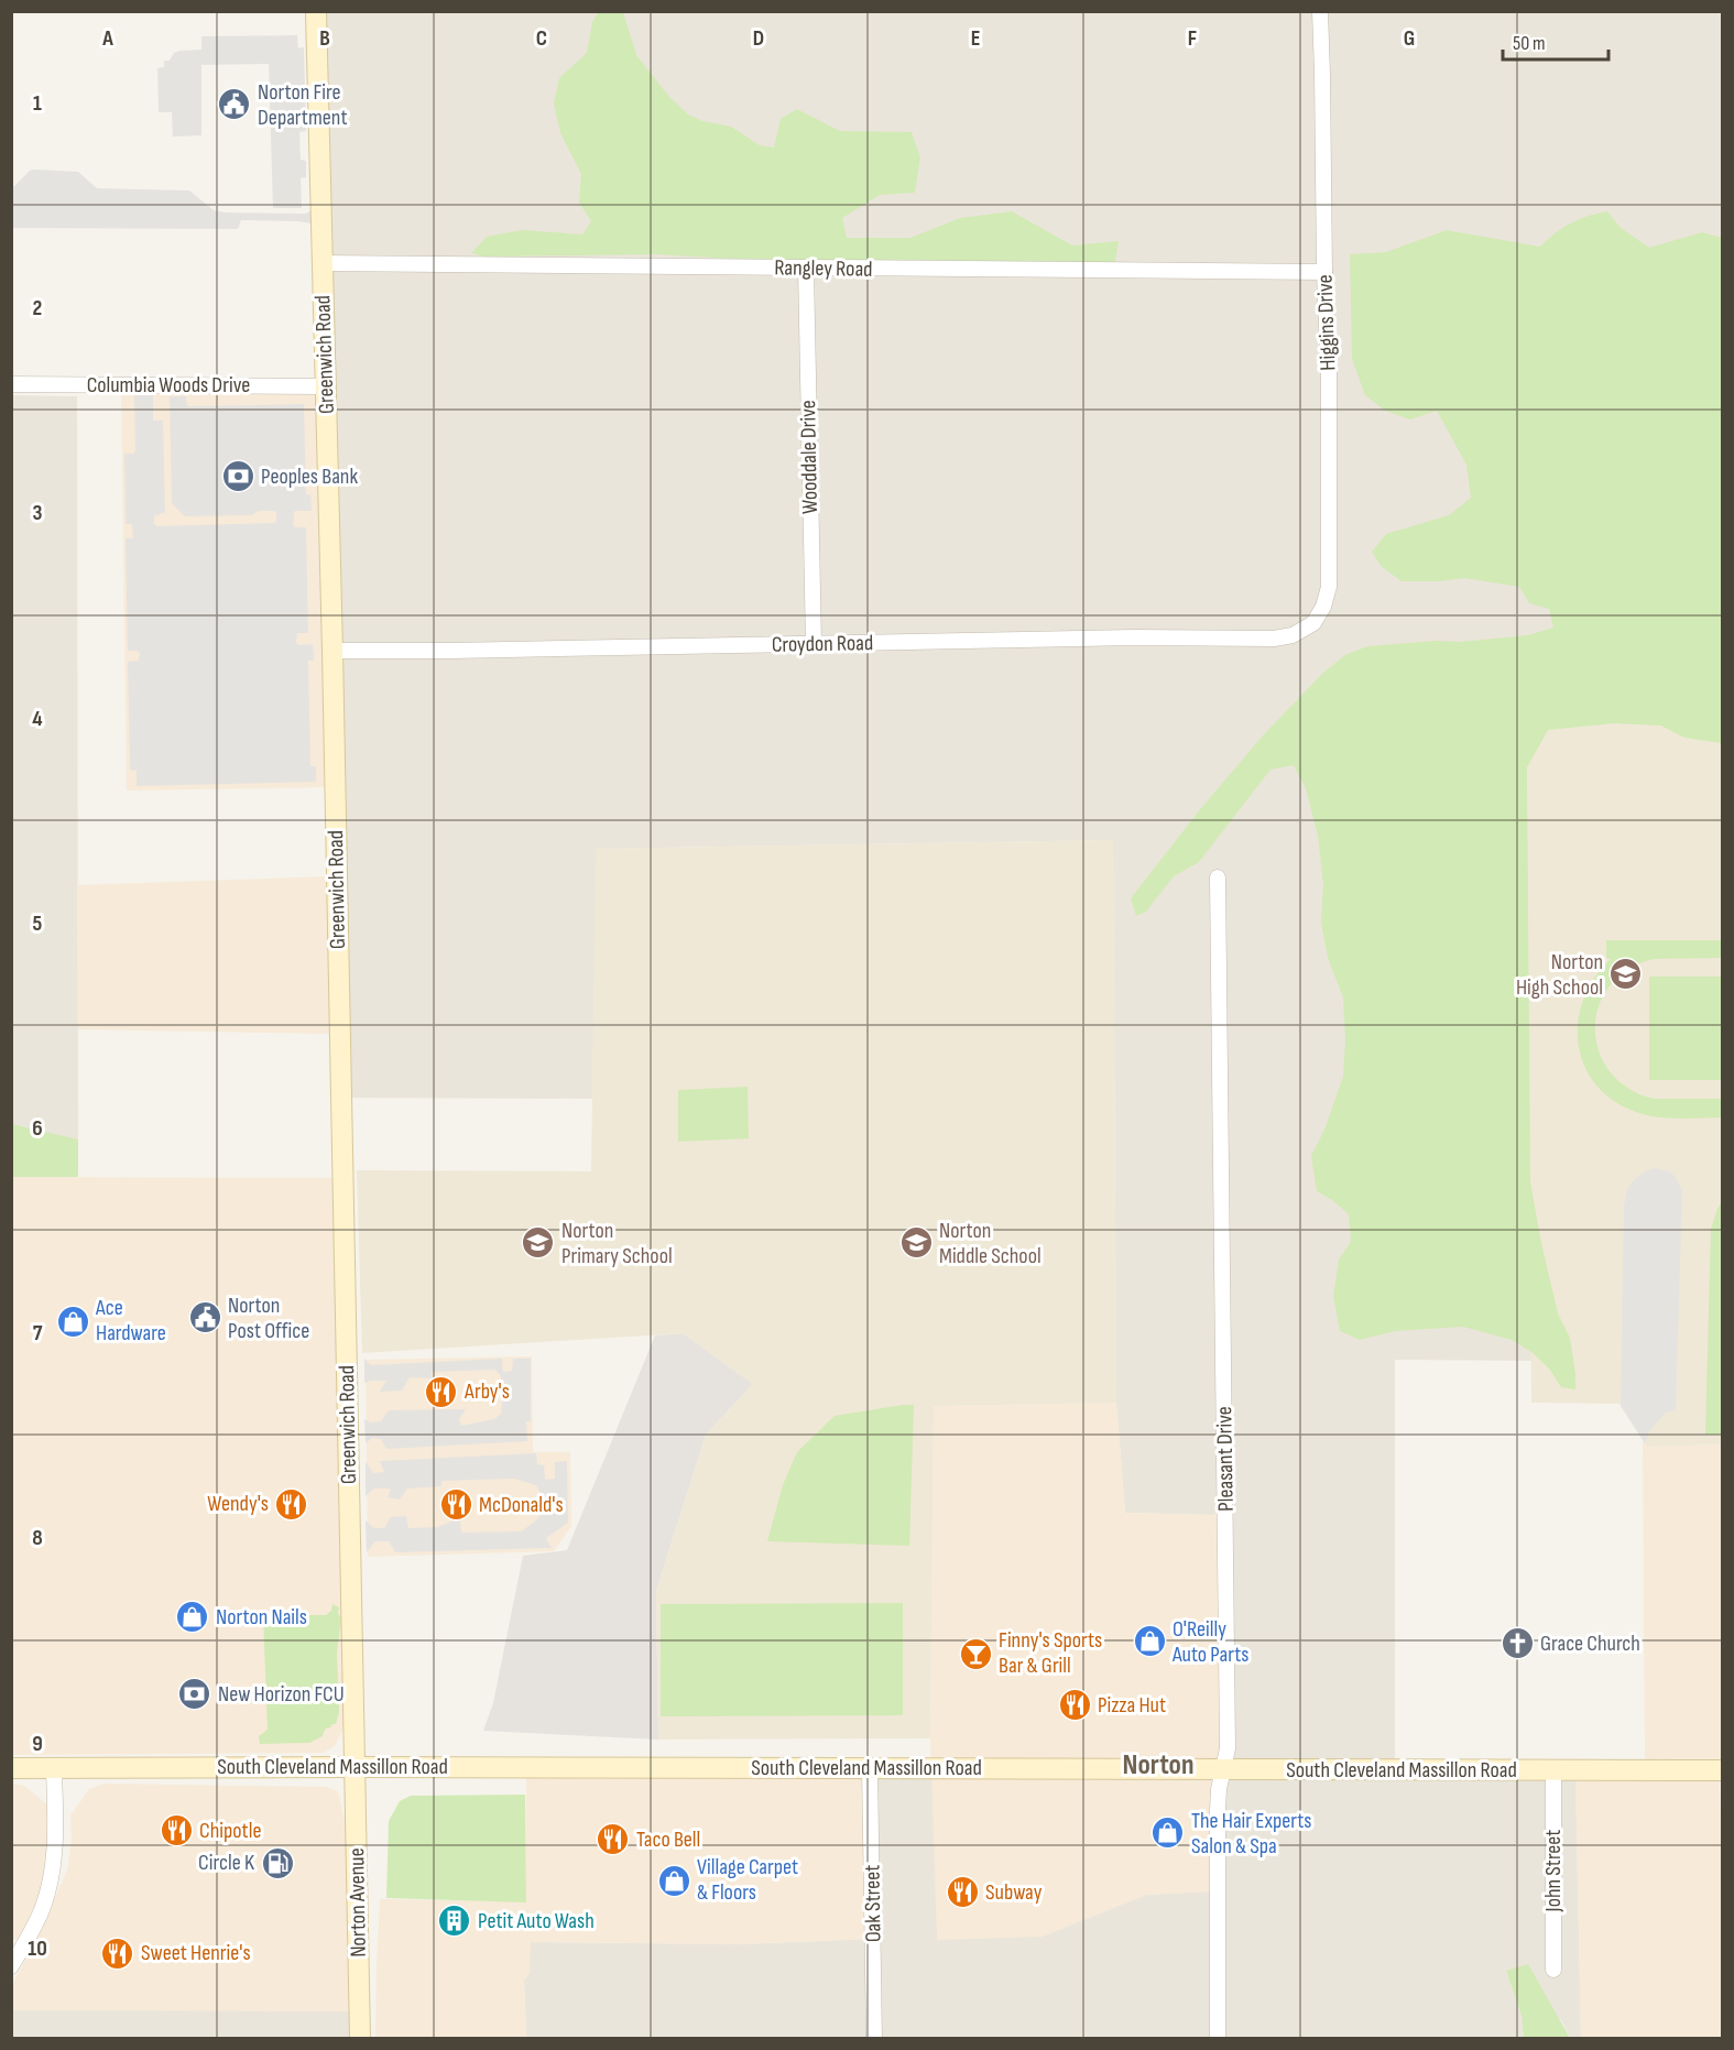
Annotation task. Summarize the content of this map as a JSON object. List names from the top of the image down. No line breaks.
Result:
{"streets":{"main road":["Greenwich Road","South Cleveland Massillon Road","Norton Avenue"],"street":["Rangley Road","Higgins Drive","Columbia Woods Drive","Wooddale Drive","Croydon Road","Pleasant Drive","John Street","Oak Street"]},"crossings":[["Rangley Road","Higgins Drive"],["Rangley Road","Greenwich Road"],["Rangley Road","Wooddale Drive"],["Higgins Drive","Croydon Road"],["Greenwich Road","Columbia Woods Drive"],["Greenwich Road","Croydon Road"],["Greenwich Road","South Cleveland Massillon Road"],["Greenwich Road","Norton Avenue"],["Wooddale Drive","Croydon Road"],["Pleasant Drive","South Cleveland Massillon Road"],["South Cleveland Massillon Road","John Street"],["South Cleveland Massillon Road","Norton Avenue"],["South Cleveland Massillon Road","Oak Street"]],"districts":["Norton"],"places":{"public building":["Norton Fire Department","Norton Post Office"],"bank":["Peoples Bank","New Horizon FCU"],"school or university":["Norton High School","Norton Primary School","Norton Middle School"],"shop":["Ace Hardware","Norton Nails","O'Reilly Auto Parts","The Hair Experts Salon & Spa","Village Carpet & Floors"],"restaurant":["Arby's","Wendy's","McDonald's","Pizza Hut","Chipotle","Taco Bell","Subway","Sweet Henrie's"],"church":["Grace Church"],"bar":["Finny's Sports Bar & Grill"],"fuel station":["Circle K"],"building":["Petit Auto Wash"]},"scale_bar":"50 m","grid":{"columns":["A","B","C","D","E","F","G"],"rows":["1","2","3","4","5","6","7","8","9","10"]}}
